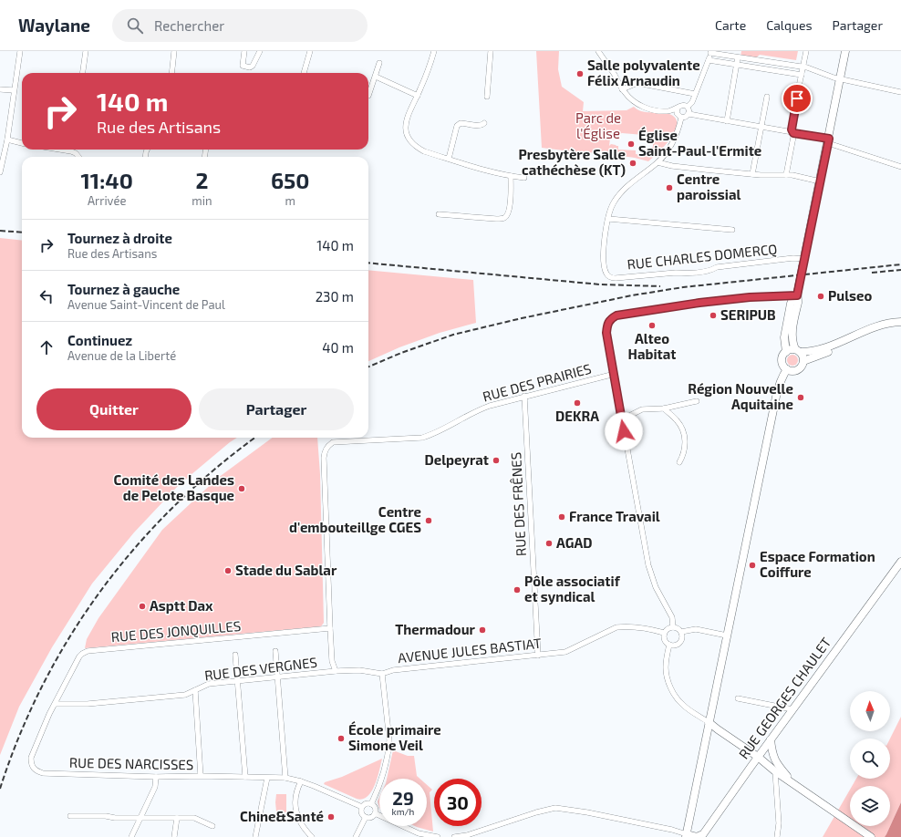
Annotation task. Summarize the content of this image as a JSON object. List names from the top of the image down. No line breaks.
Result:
{"streets":{"main road":["RUE GEORGES CHAULET"],"street":["RUE CHARLES DOMERCQ","RUE DES PRAIRIES","RUE DES FRÊNES","RUE DES JONQUILLES","AVENUE JULES BASTIAT","RUE DES VERGNES","RUE DES NARCISSES"]},"crossings":[["RUE DES PRAIRIES","RUE DES FRÊNES"],["RUE DES PRAIRIES","RUE DES JONQUILLES"],["RUE DES PRAIRIES","RUE DES VERGNES"],["RUE DES FRÊNES","AVENUE JULES BASTIAT"],["RUE DES JONQUILLES","RUE DES VERGNES"],["RUE DES JONQUILLES","RUE DES NARCISSES"],["AVENUE JULES BASTIAT","RUE DES VERGNES"],["AVENUE JULES BASTIAT","RUE DES NARCISSES"],["RUE DES VERGNES","RUE DES NARCISSES"]],"parks":["Parc de l'Église"],"places":["Salle polyvalente Félix Arnaudin","Église Saint-Paul-l'Ermite","Presbytère Salle cathéchèse (KT)","Centre paroissial","Pulseo","SERIPUB","Alteo Habitat","Région Nouvelle Aquitaine","DEKRA","Delpeyrat","Comité des Landes de Pelote Basque","France Travail","Centre d'embouteillge CGES","AGAD","Espace Formation Coiffure","Stade du Sablar","Pôle associatif et syndical","Asptt Dax","Thermadour","École primaire Simone Veil","Chine&Santé"],"north":"top","page":{"header":"Waylane","search":"Rechercher","nav":["Carte","Calques","Partager"],"turn":["140 m","Rue des Artisans"],"eta":["11:40","Arrivée","2","min","650","m"],"list":[{"name":"Tournez à droite","note":"Rue des Artisans","value":"140 m"},{"name":"Tournez à gauche","note":"Avenue Saint-Vincent de Paul","value":"230 m"},{"name":"Continuez","note":"Avenue de la Liberté","value":"40 m"}],"buttons":["Quitter","Partager"],"speed":"29 km/h","limit":"30"}}
